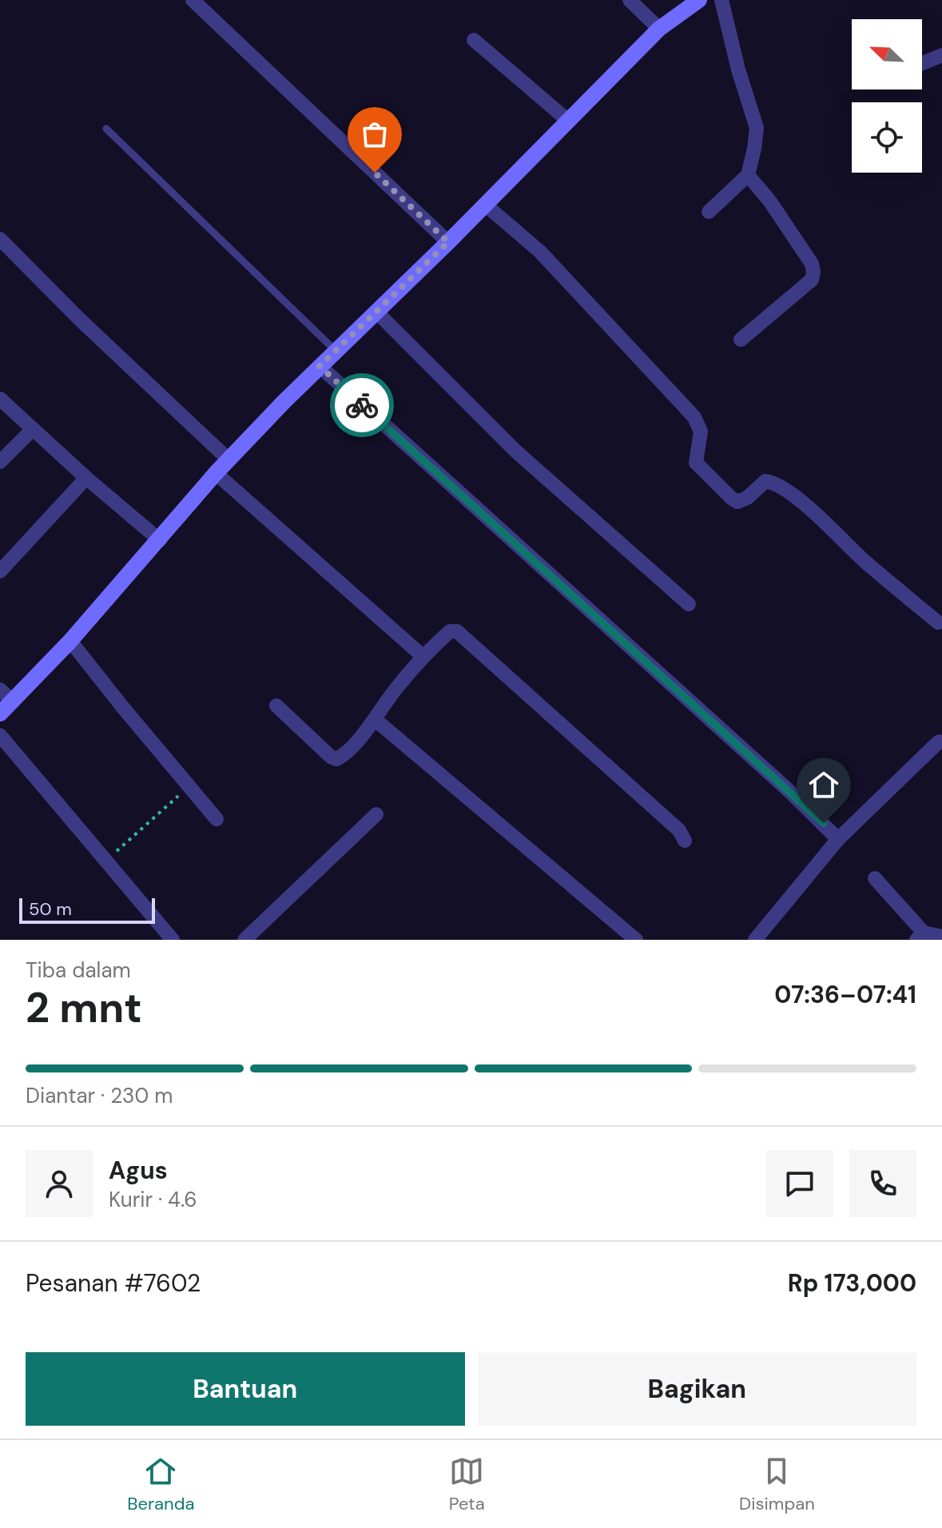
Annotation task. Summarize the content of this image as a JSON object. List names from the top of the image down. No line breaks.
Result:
{"scale_bar":"50 m","north":"top left","page":{"scale":"50 m","heading":["2 mnt","Tiba dalam","07:36–07:41"],"panel":["Agus","Kurir · 4.6","Pesanan #7602","Rp 173,000"],"bar":"Diantar · 230 m","buttons":["Bantuan","Bagikan"],"tabs":["Beranda","Peta","Disimpan"]}}
